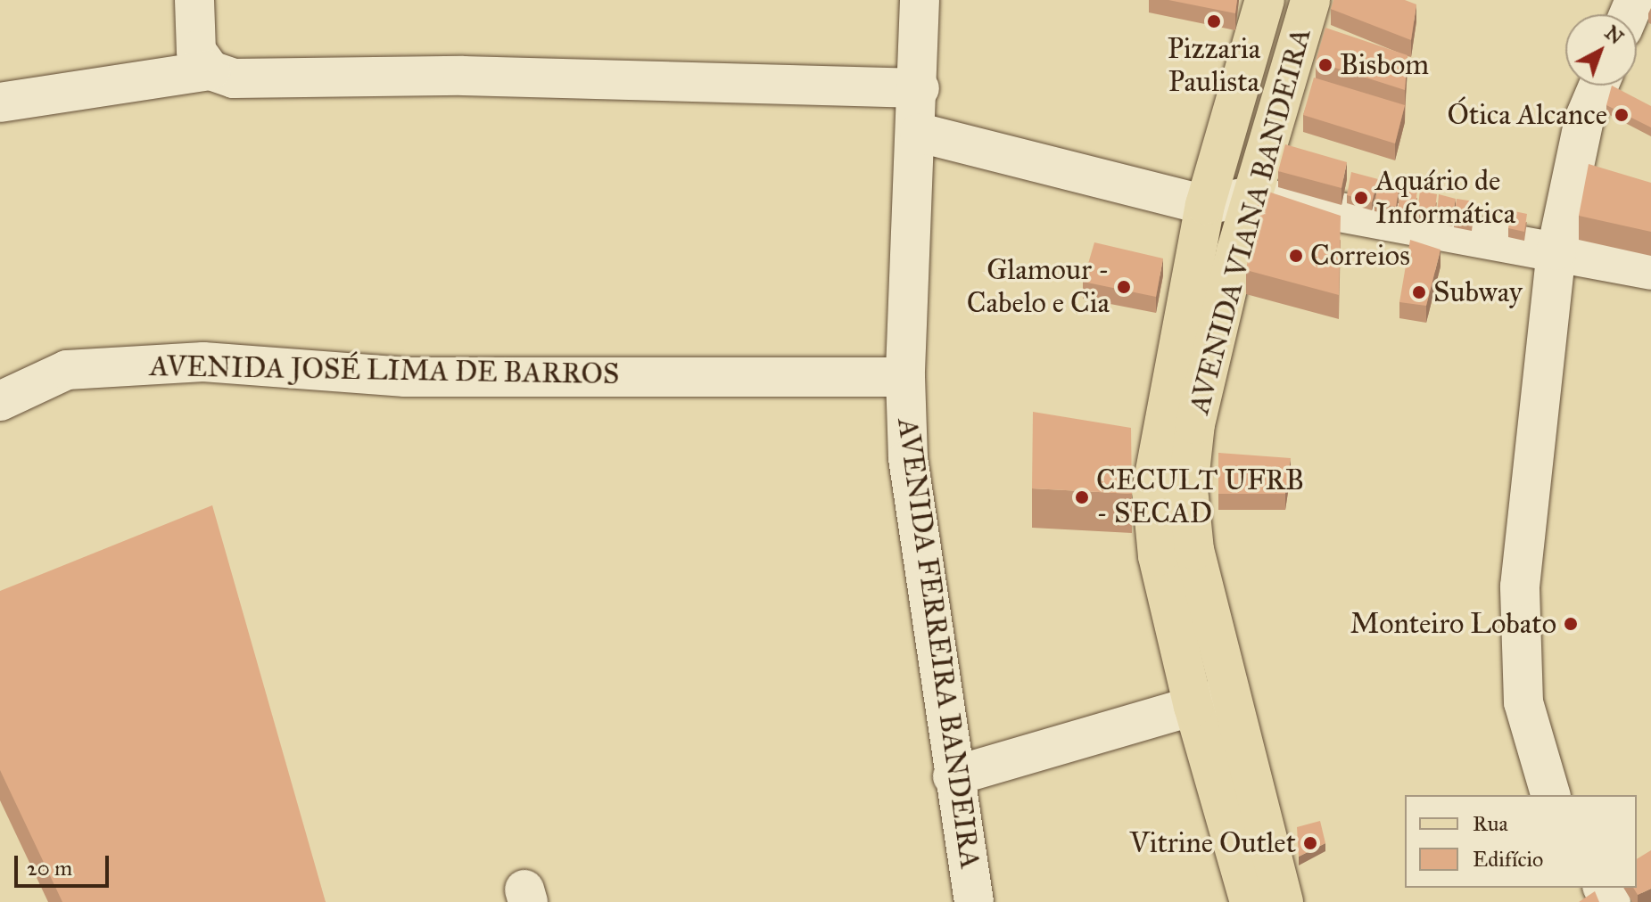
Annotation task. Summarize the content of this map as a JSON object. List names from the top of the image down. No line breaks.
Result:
{"streets":{"main road":["AVENIDA VIANA BANDEIRA"],"street":["AVENIDA JOSÉ LIMA DE BARROS","AVENIDA FERREIRA BANDEIRA"]},"crossings":[["AVENIDA JOSÉ LIMA DE BARROS","AVENIDA FERREIRA BANDEIRA"]],"places":["Pizzaria Paulista","Bisbom","Ótica Alcance","Aquário de Informática","Correios","Glamour - Cabelo e Cia","Subway","CECULT UFRB - SECAD","Monteiro Lobato","Vitrine Outlet"],"legend":["Rua","Edifício"],"scale_bar":"20 m","north":"top right"}
